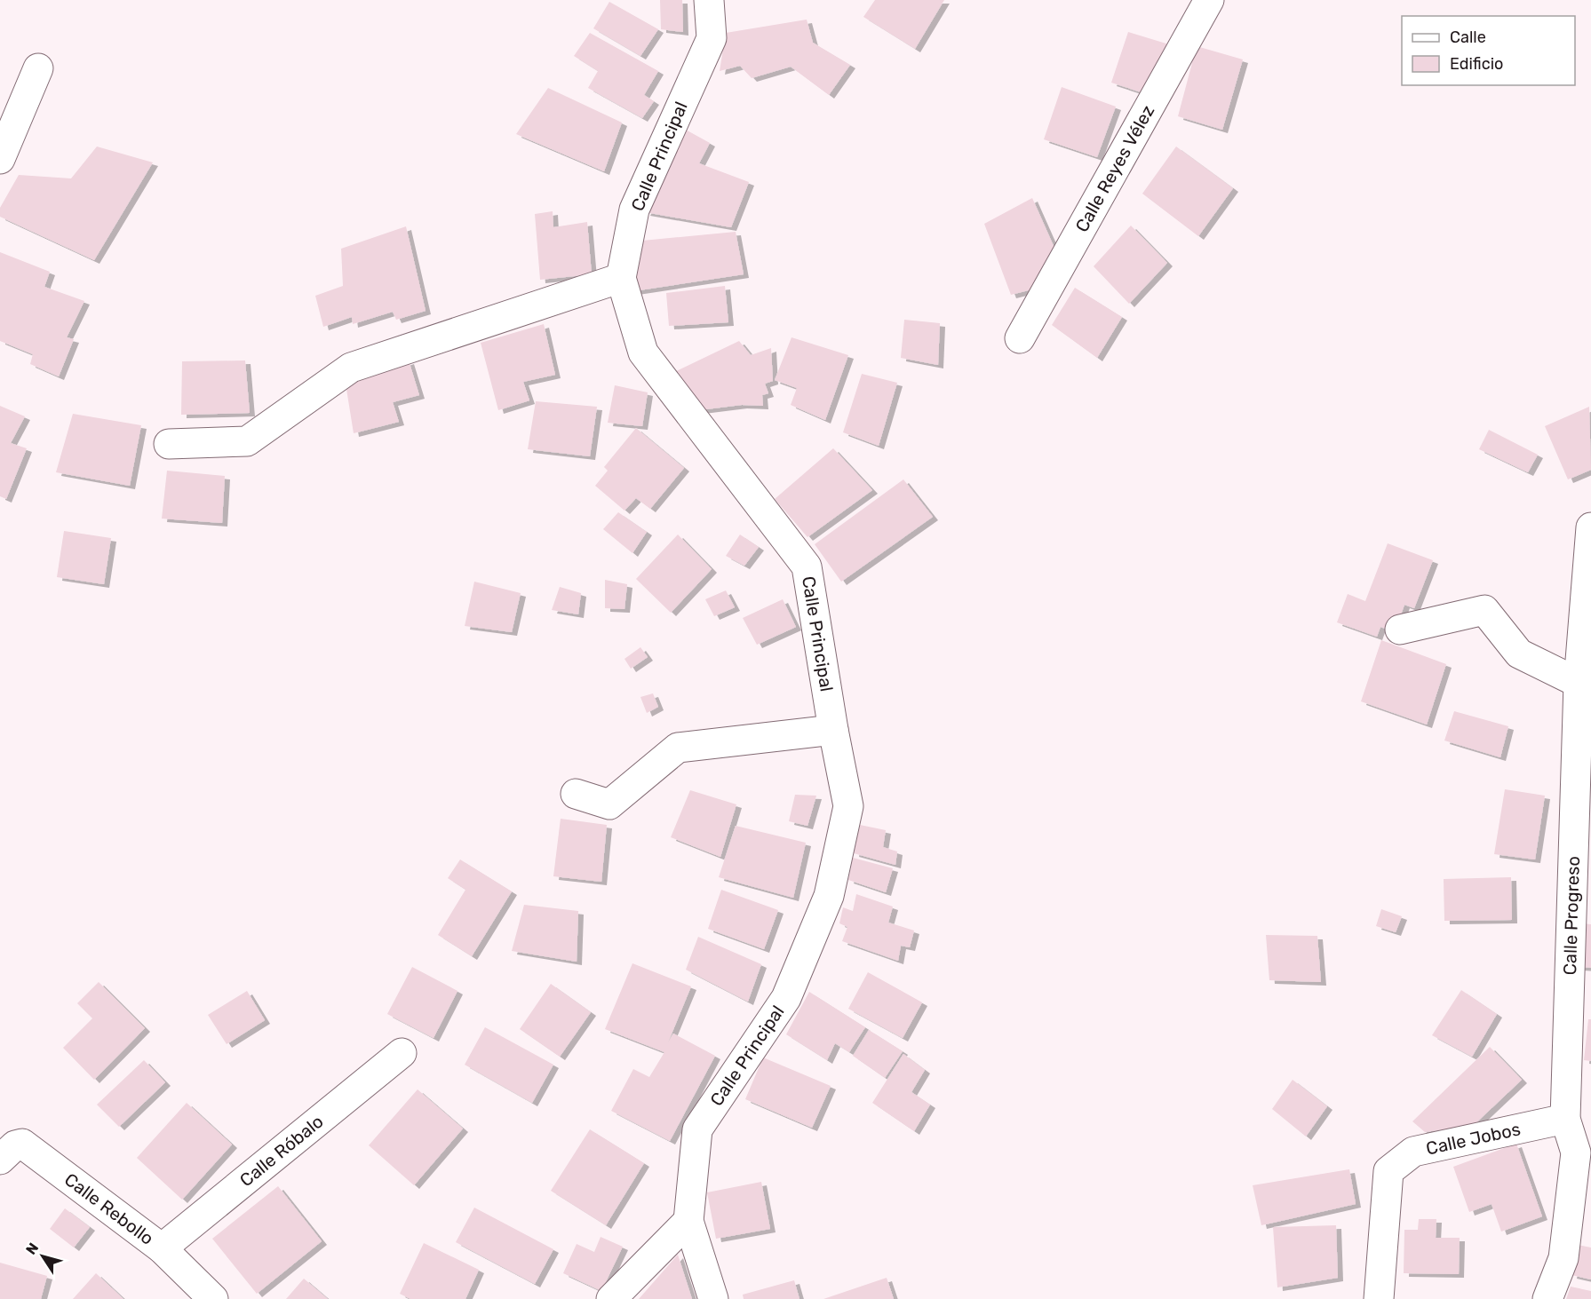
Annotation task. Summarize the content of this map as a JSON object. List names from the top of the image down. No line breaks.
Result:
{"streets":{"street":["Calle Principal","Calle Reyes Vélez","Calle Progreso","Calle Jobos","Calle Róbalo","Calle Rebollo"]},"crossings":[["Calle Progreso","Calle Jobos"],["Calle Róbalo","Calle Rebollo"]],"legend":["Calle","Edificio"],"north":"top left"}
